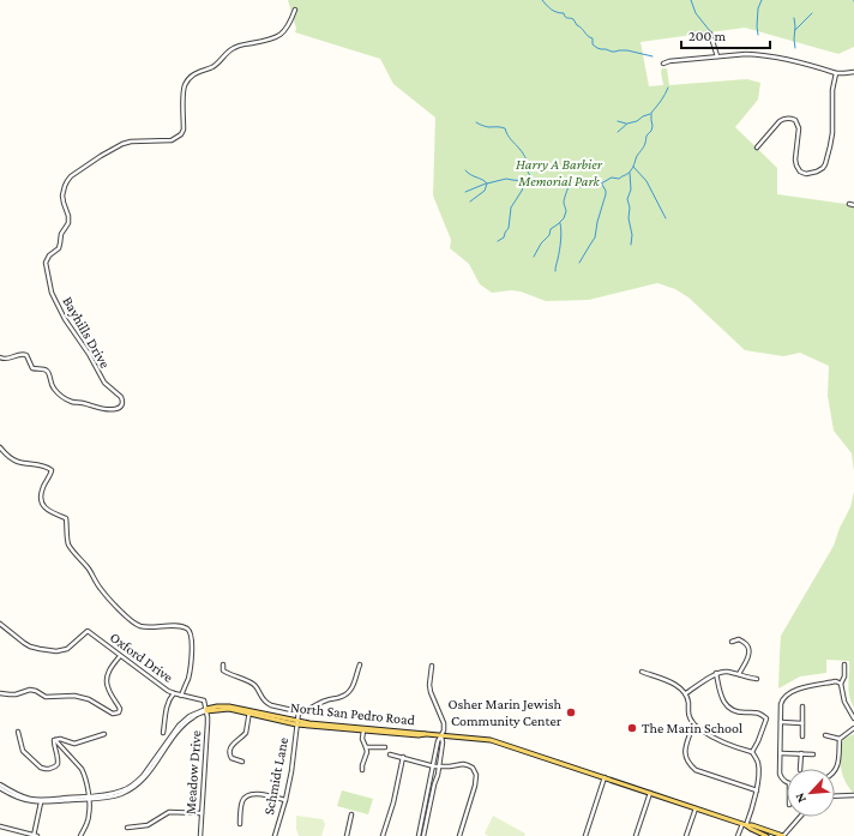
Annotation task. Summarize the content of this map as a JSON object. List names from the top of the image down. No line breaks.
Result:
{"streets":{"main road":["North San Pedro Road"],"street":["Bayhills Drive","Oxford Drive","Meadow Drive","Schmidt Lane"]},"crossings":[["Oxford Drive","North San Pedro Road"],["Oxford Drive","Meadow Drive"],["North San Pedro Road","Meadow Drive"],["North San Pedro Road","Schmidt Lane"]],"parks":["Harry A Barbier Memorial Park"],"places":["Osher Marin Jewish Community Center","The Marin School"],"scale_bar":"200 m","north":"bottom left"}
